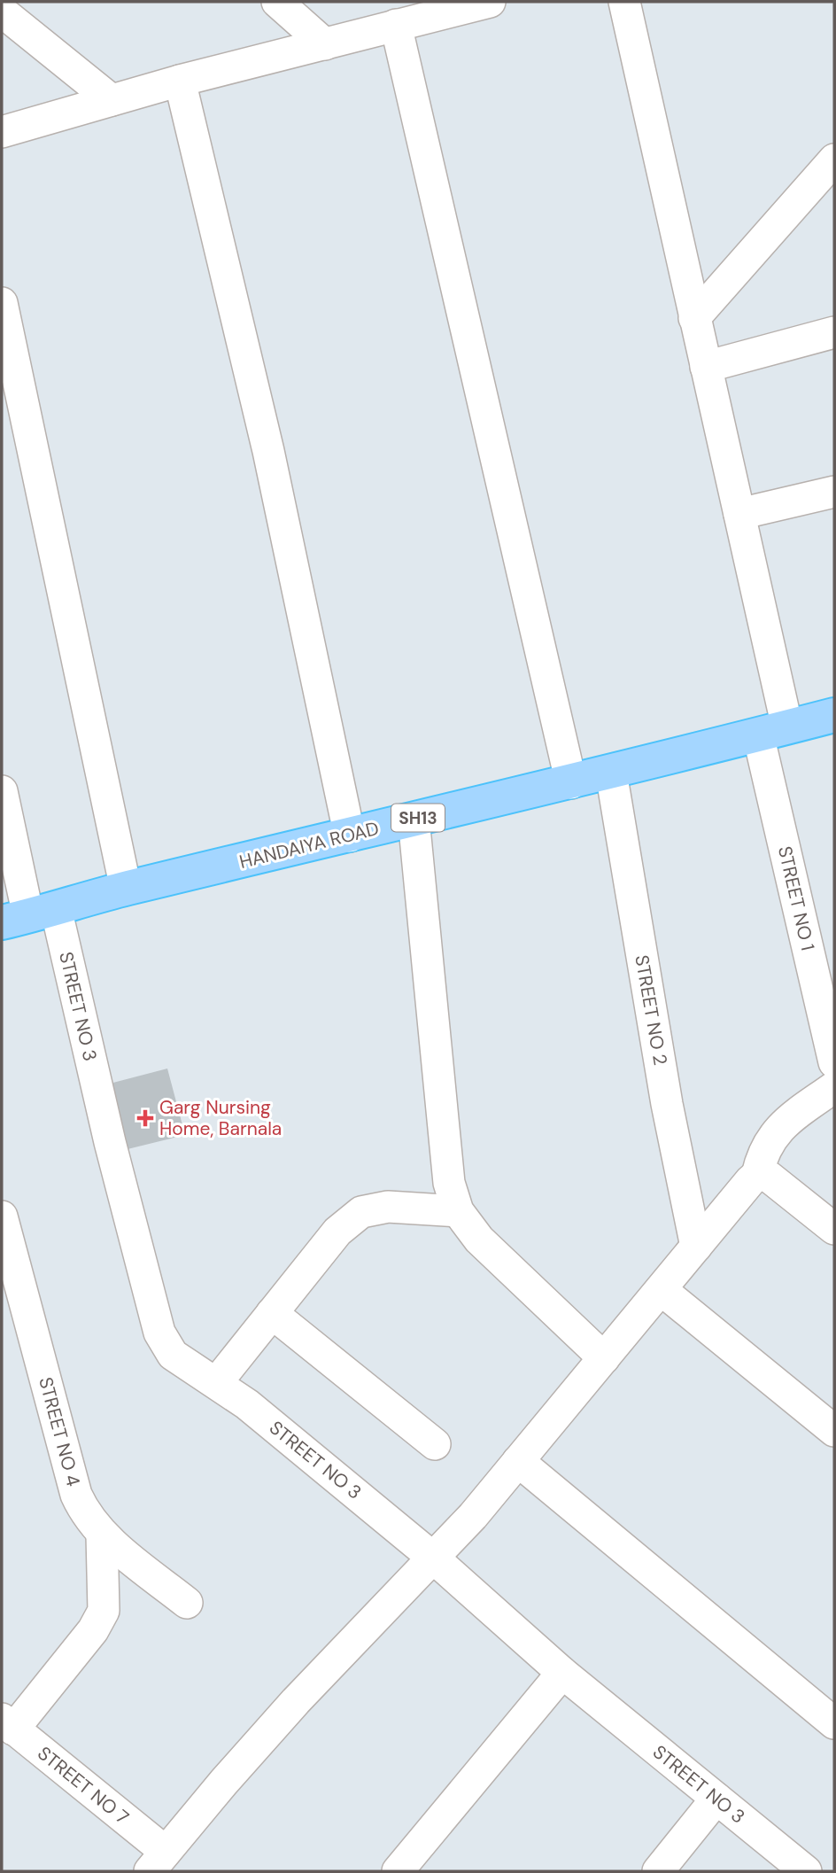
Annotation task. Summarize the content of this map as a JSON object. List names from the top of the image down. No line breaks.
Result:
{"streets":{"main road":["SH13","HANDAIYA ROAD"],"street":["STREET NO 1","STREET NO 3","STREET NO 2","STREET NO 4","STREET NO 7"]},"crossings":[["HANDAIYA ROAD","STREET NO 1"],["HANDAIYA ROAD","STREET NO 3"],["HANDAIYA ROAD","STREET NO 2"]],"places":{"health":["Garg Nursing Home, Barnala"]}}
